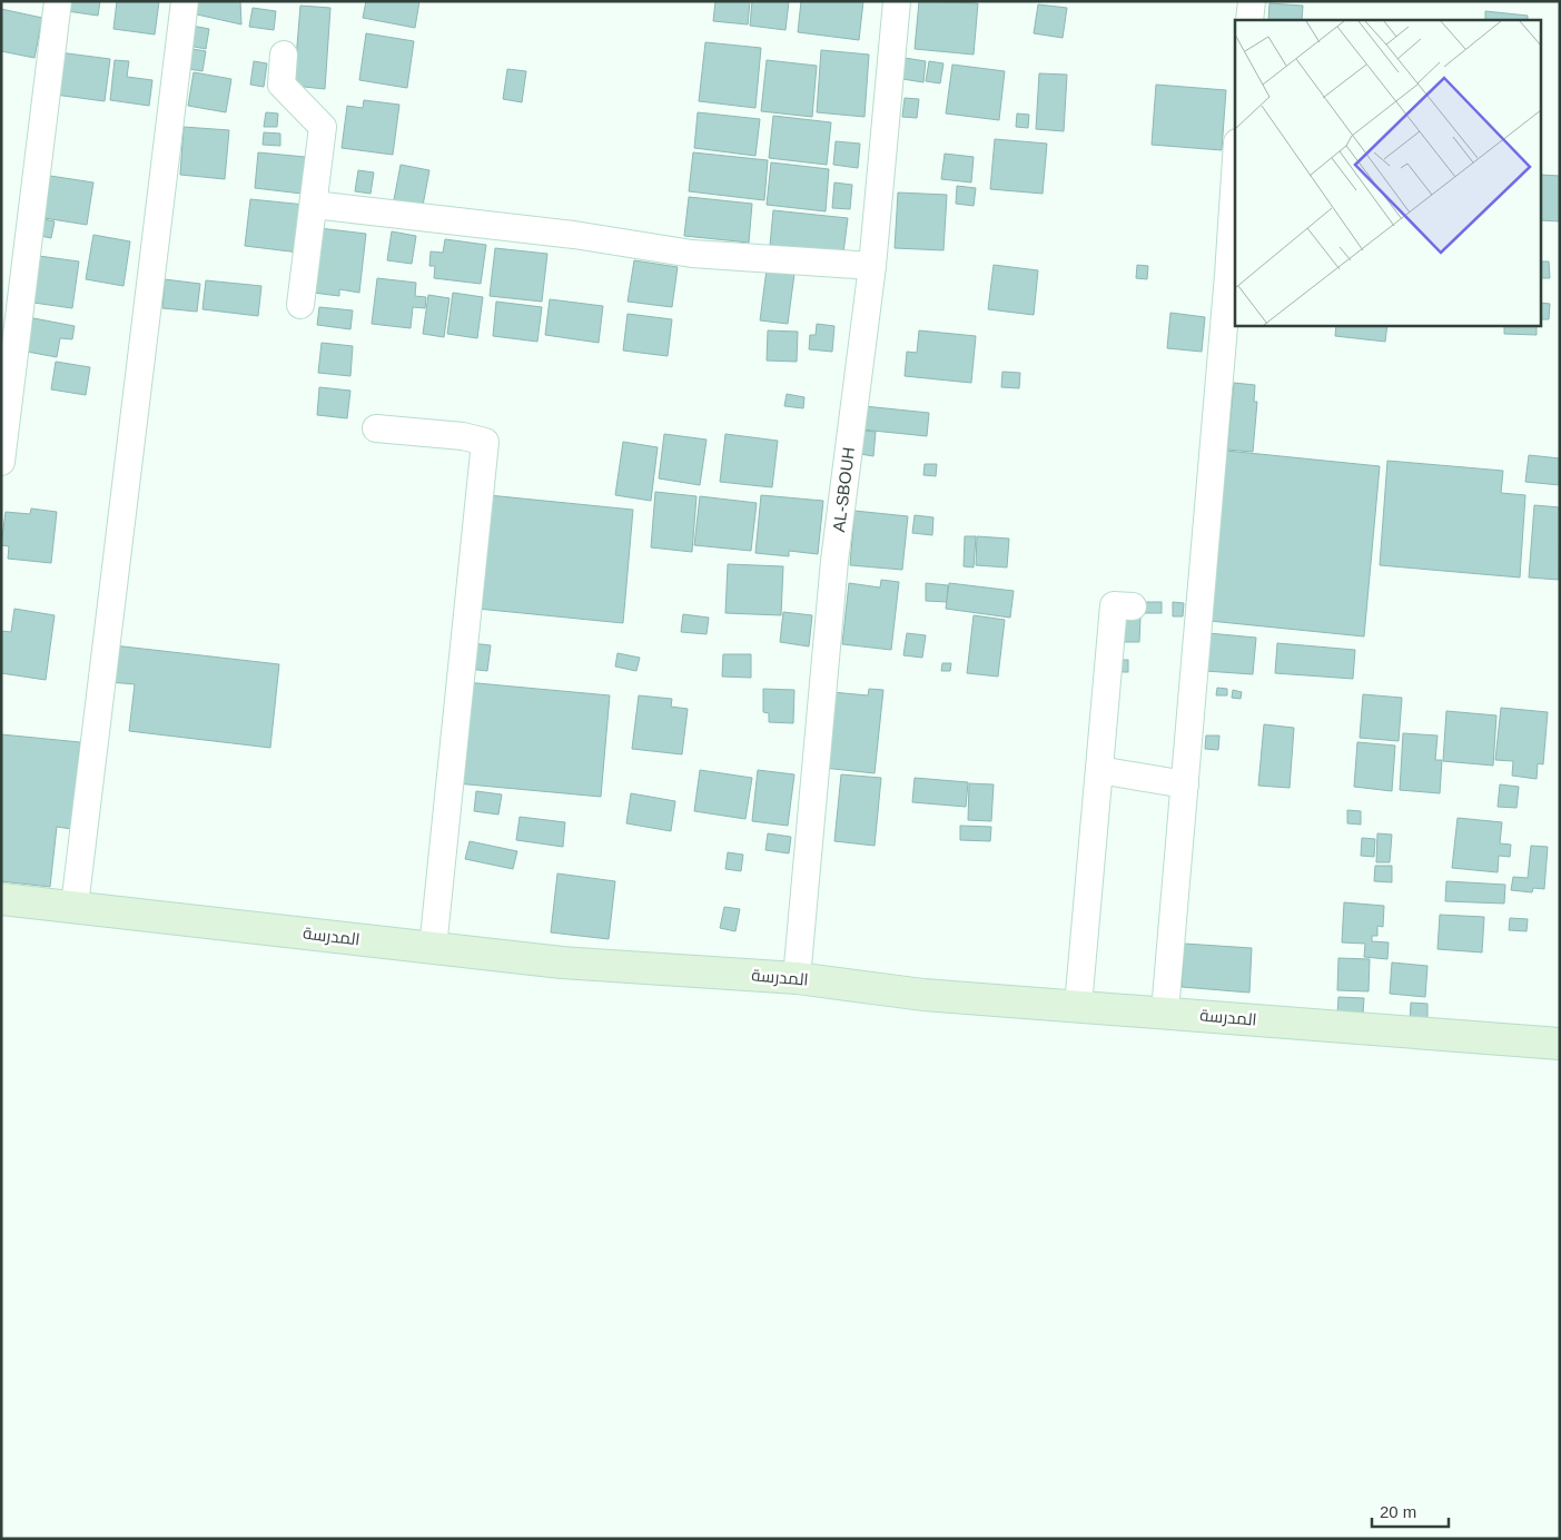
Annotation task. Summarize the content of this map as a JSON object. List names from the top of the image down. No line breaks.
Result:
{"streets":{"street":["AL-SBOUH","المدرسة"]},"crossings":[["AL-SBOUH","المدرسة"]],"scale_bar":"20 m"}
